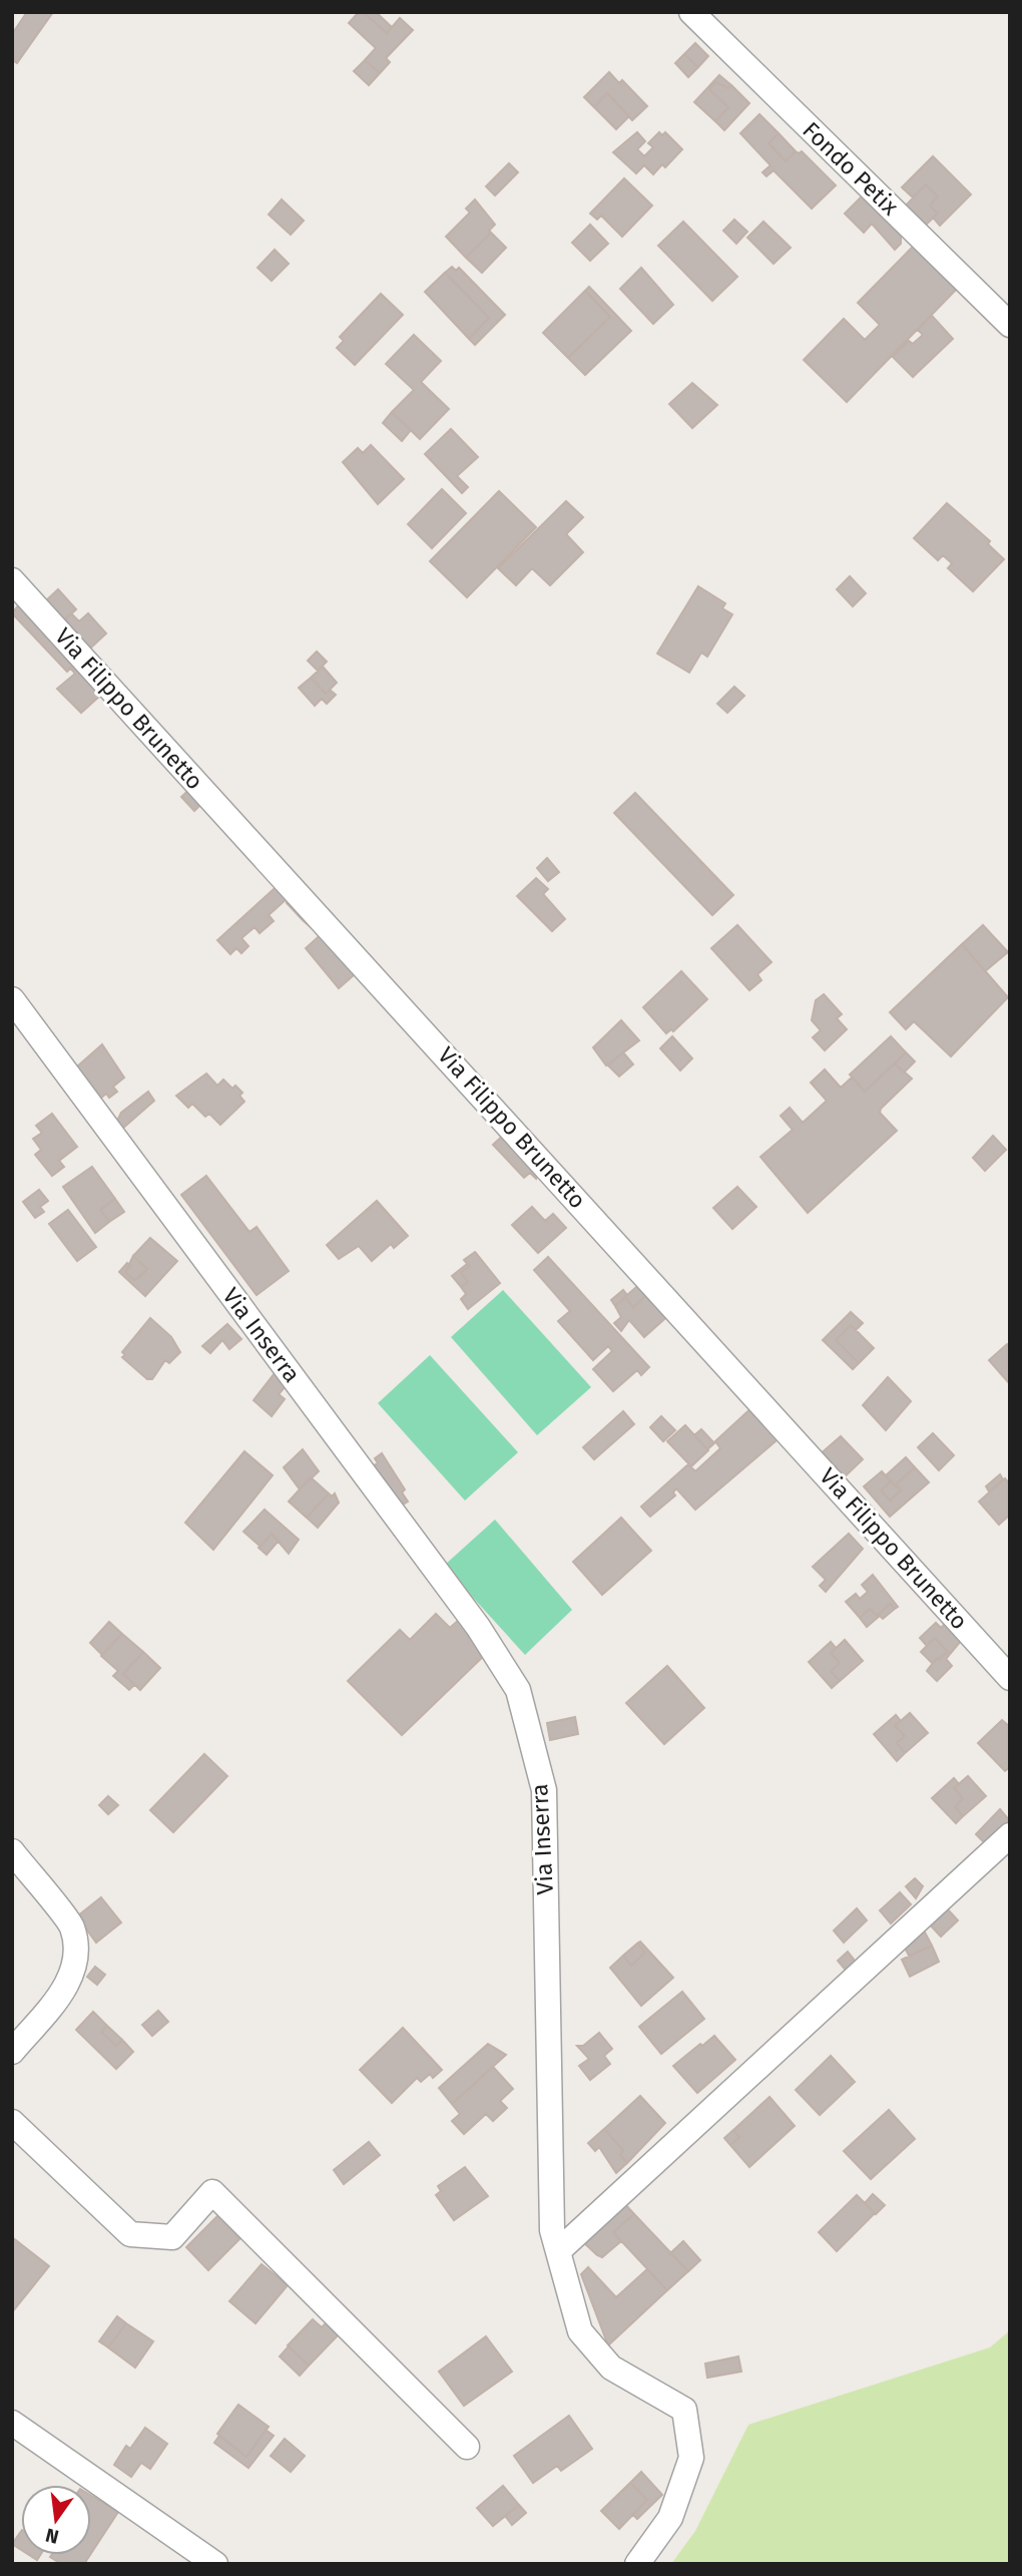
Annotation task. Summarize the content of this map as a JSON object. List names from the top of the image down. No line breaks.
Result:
{"streets":{"street":["Fondo Petix","Via Filippo Brunetto","Via Inserra"]},"north":"bottom"}
